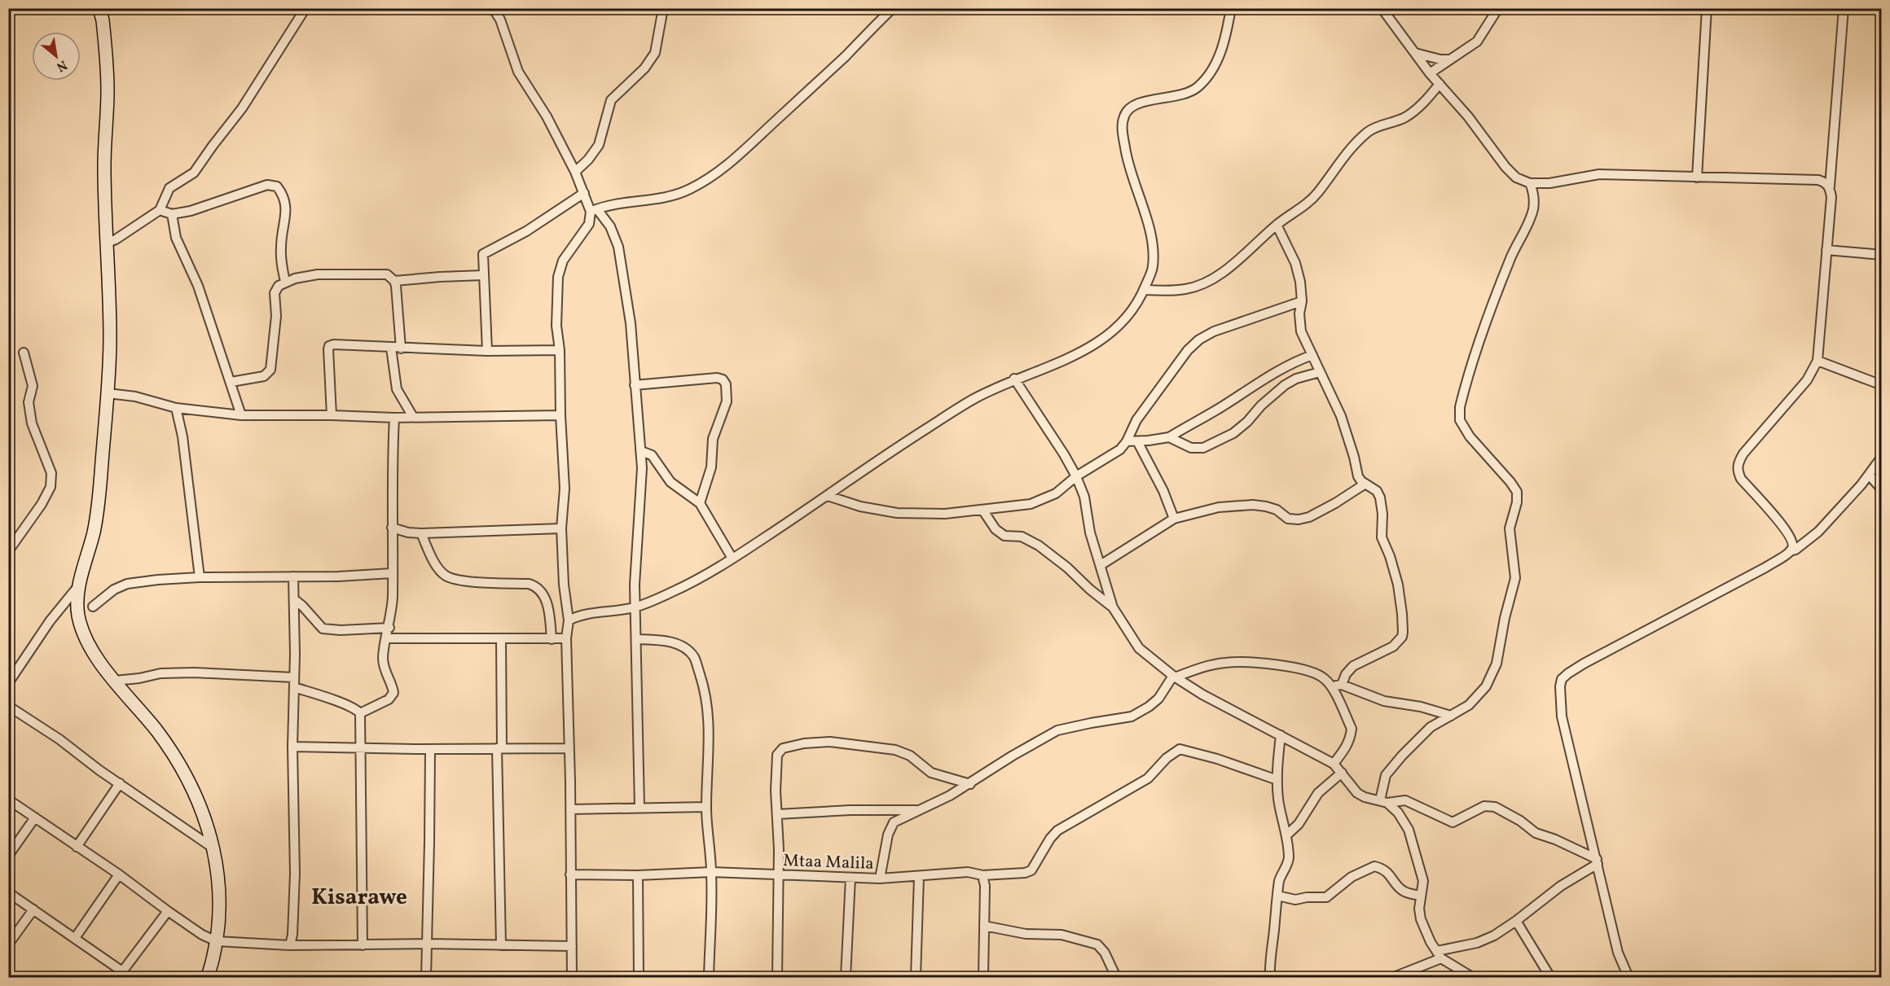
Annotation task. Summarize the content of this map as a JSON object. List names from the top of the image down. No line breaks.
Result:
{"streets":{"street":["Mtaa Malila"]},"districts":["Kisarawe"],"north":"bottom right"}
